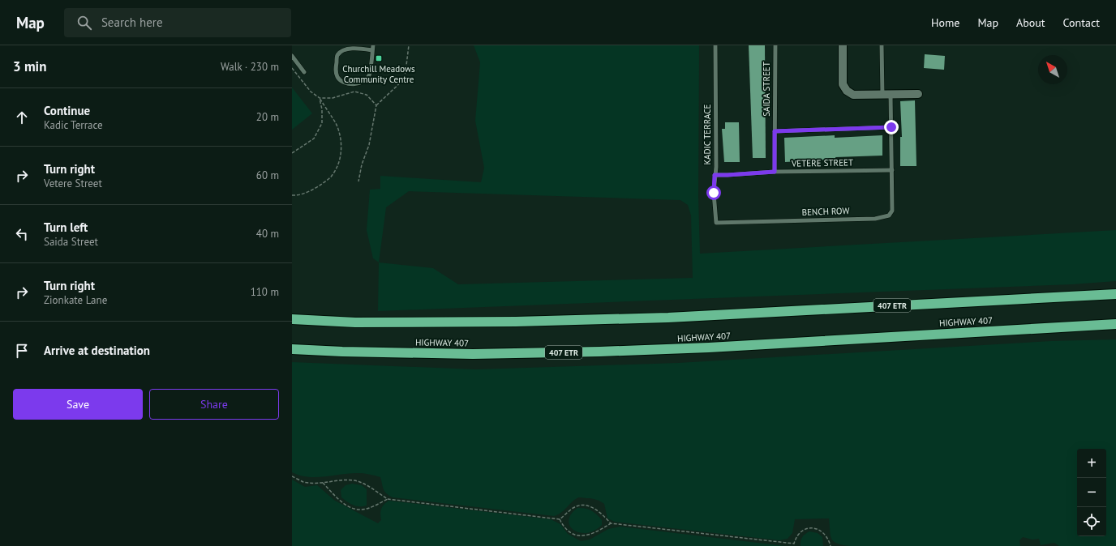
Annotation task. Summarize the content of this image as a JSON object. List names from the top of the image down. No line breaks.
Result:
{"streets":{"highway":["407 ETR","HIGHWAY 407"],"lane":["SAIDA STREET","KADIC TERRACE","VETERE STREET","BENCH ROW"]},"crossings":[["SAIDA STREET","VETERE STREET"],["KADIC TERRACE","VETERE STREET"],["KADIC TERRACE","BENCH ROW"],["VETERE STREET","BENCH ROW"]],"places":{"transit":["Churchill Meadows Community Centre"]},"north":"top left","page":{"header":"Map","search":"Search here","nav":["Home","Map","About","Contact"],"heading":["3 min","Walk · 230 m"],"list":[["Continue","Kadic Terrace","20 m"],["Turn right","Vetere Street","60 m"],["Turn left","Saida Street","40 m"],["Turn right","Zionkate Lane","110 m"],"Arrive at destination"],"buttons":["Save","Share"],"map_buttons":["+","−"]}}
